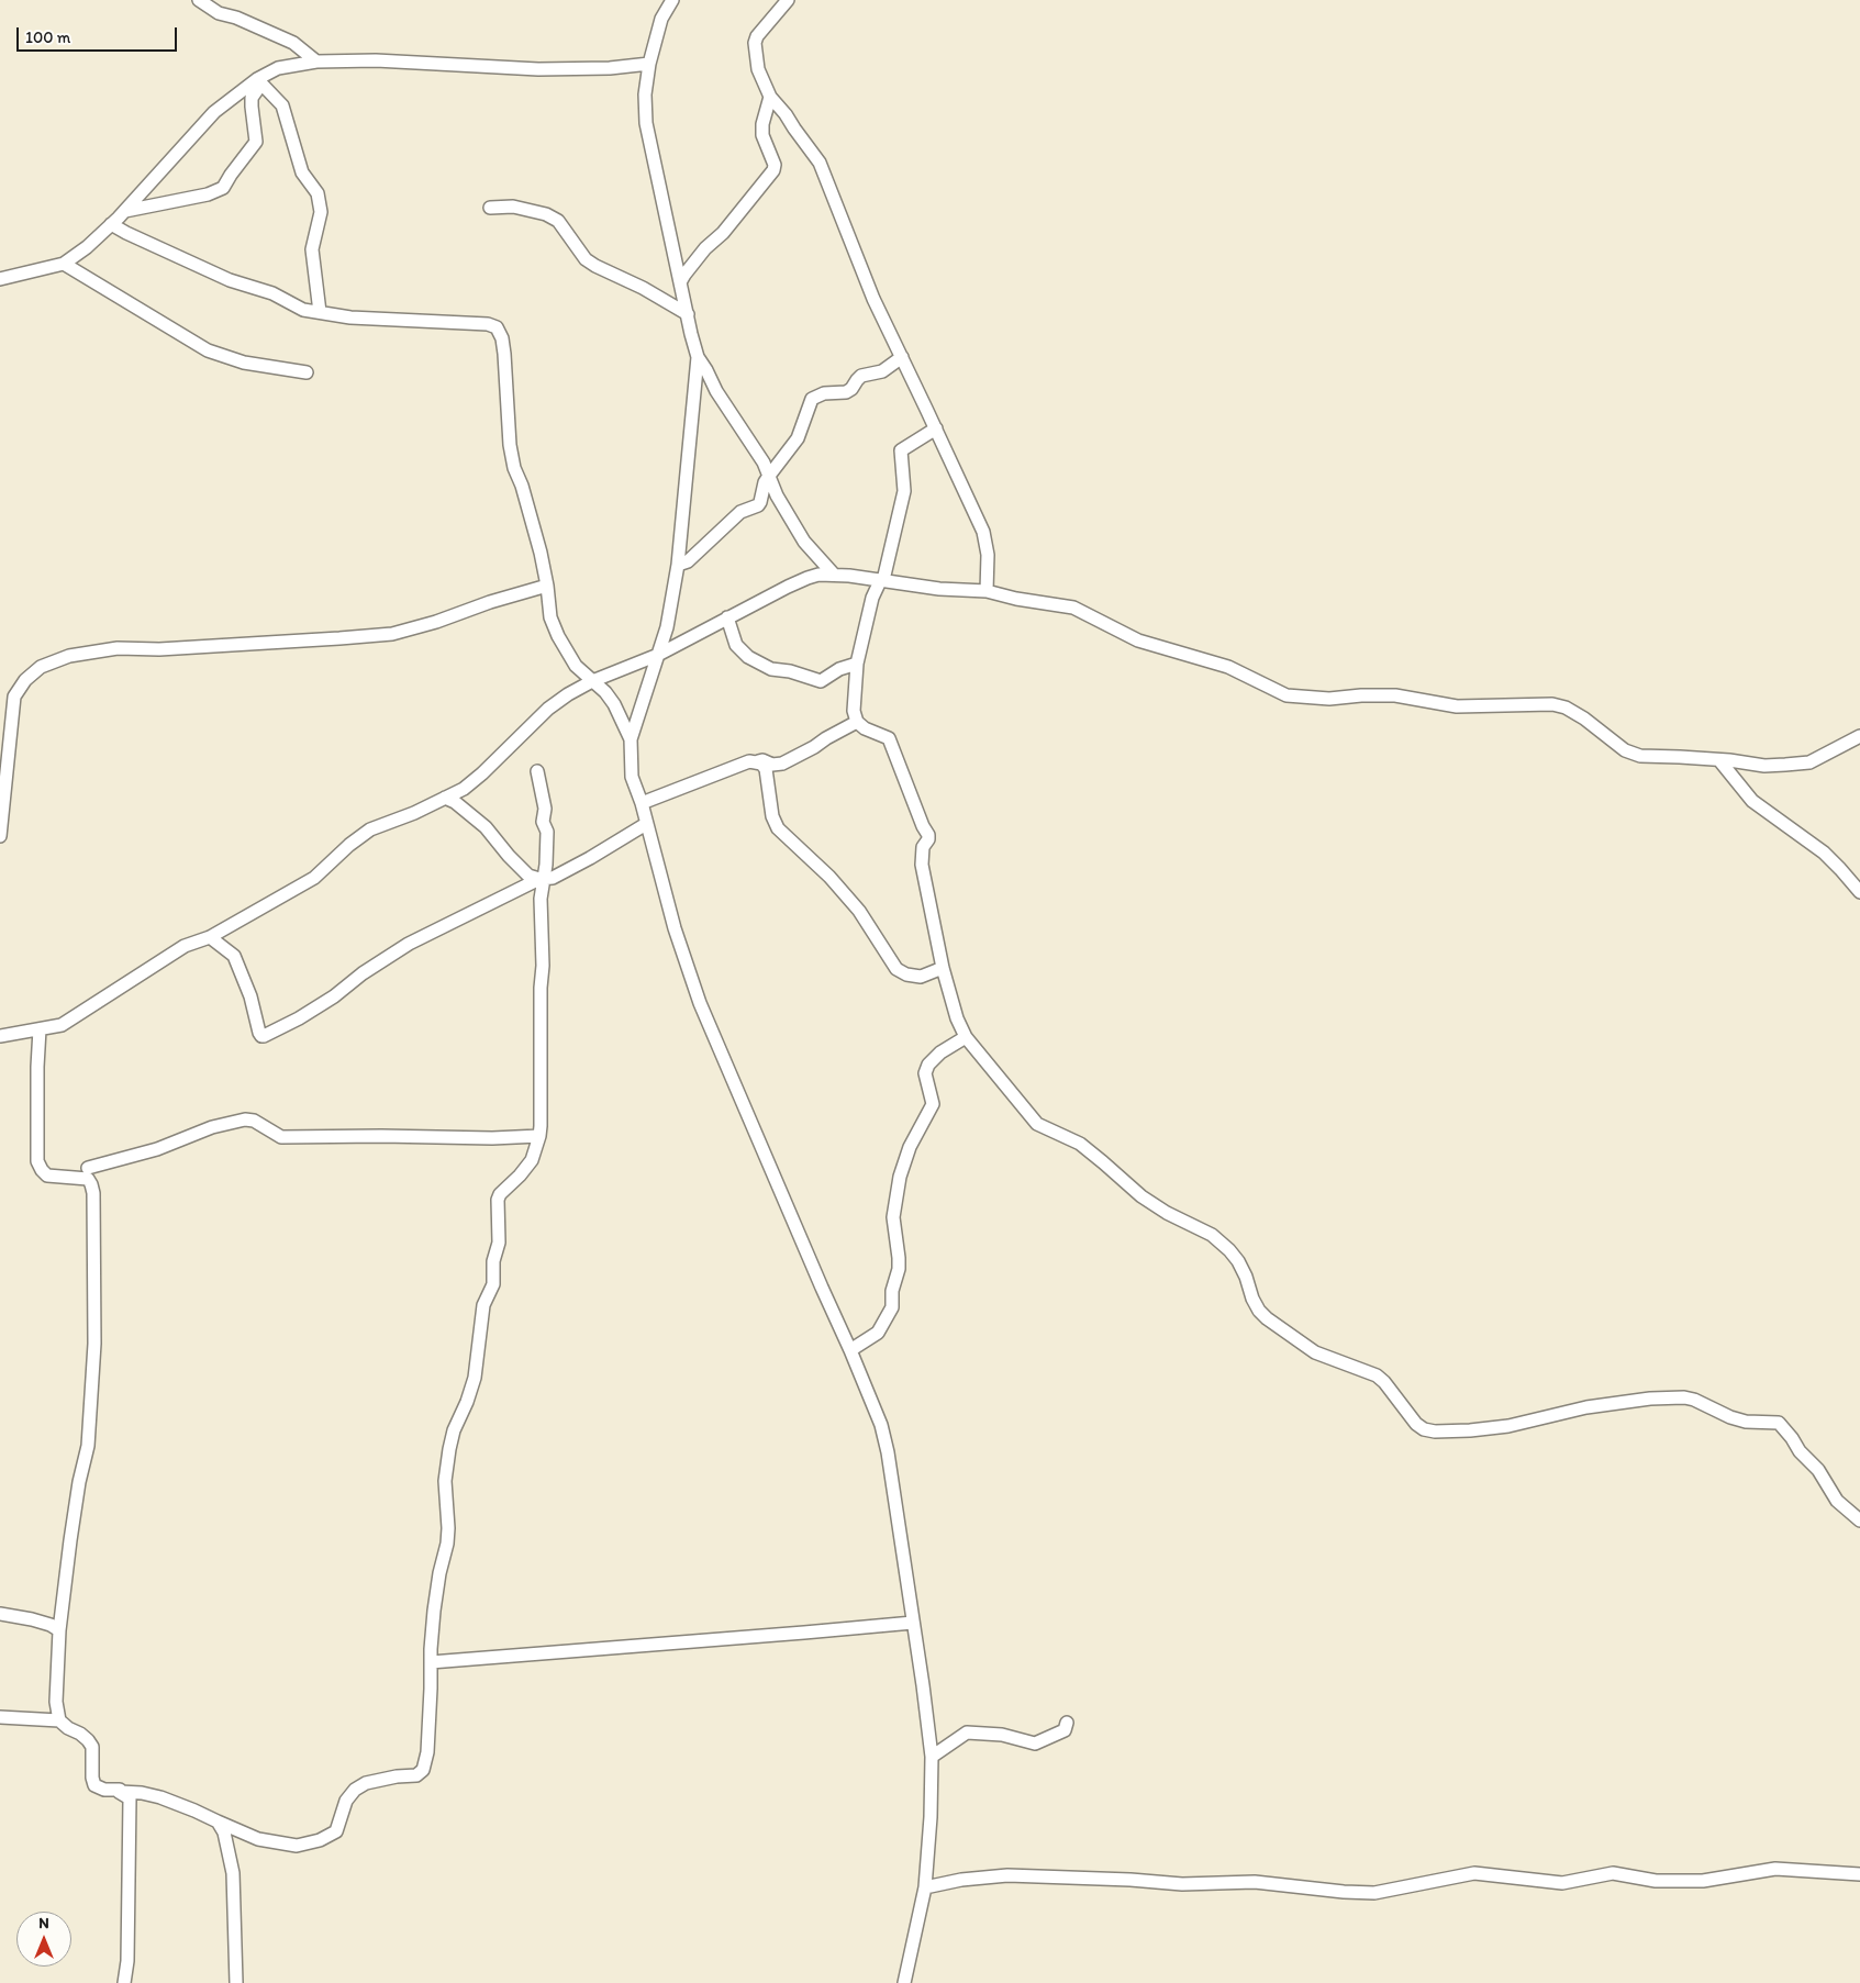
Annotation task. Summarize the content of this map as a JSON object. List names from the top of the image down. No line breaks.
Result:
{"scale_bar":"100 m","north":"top"}
